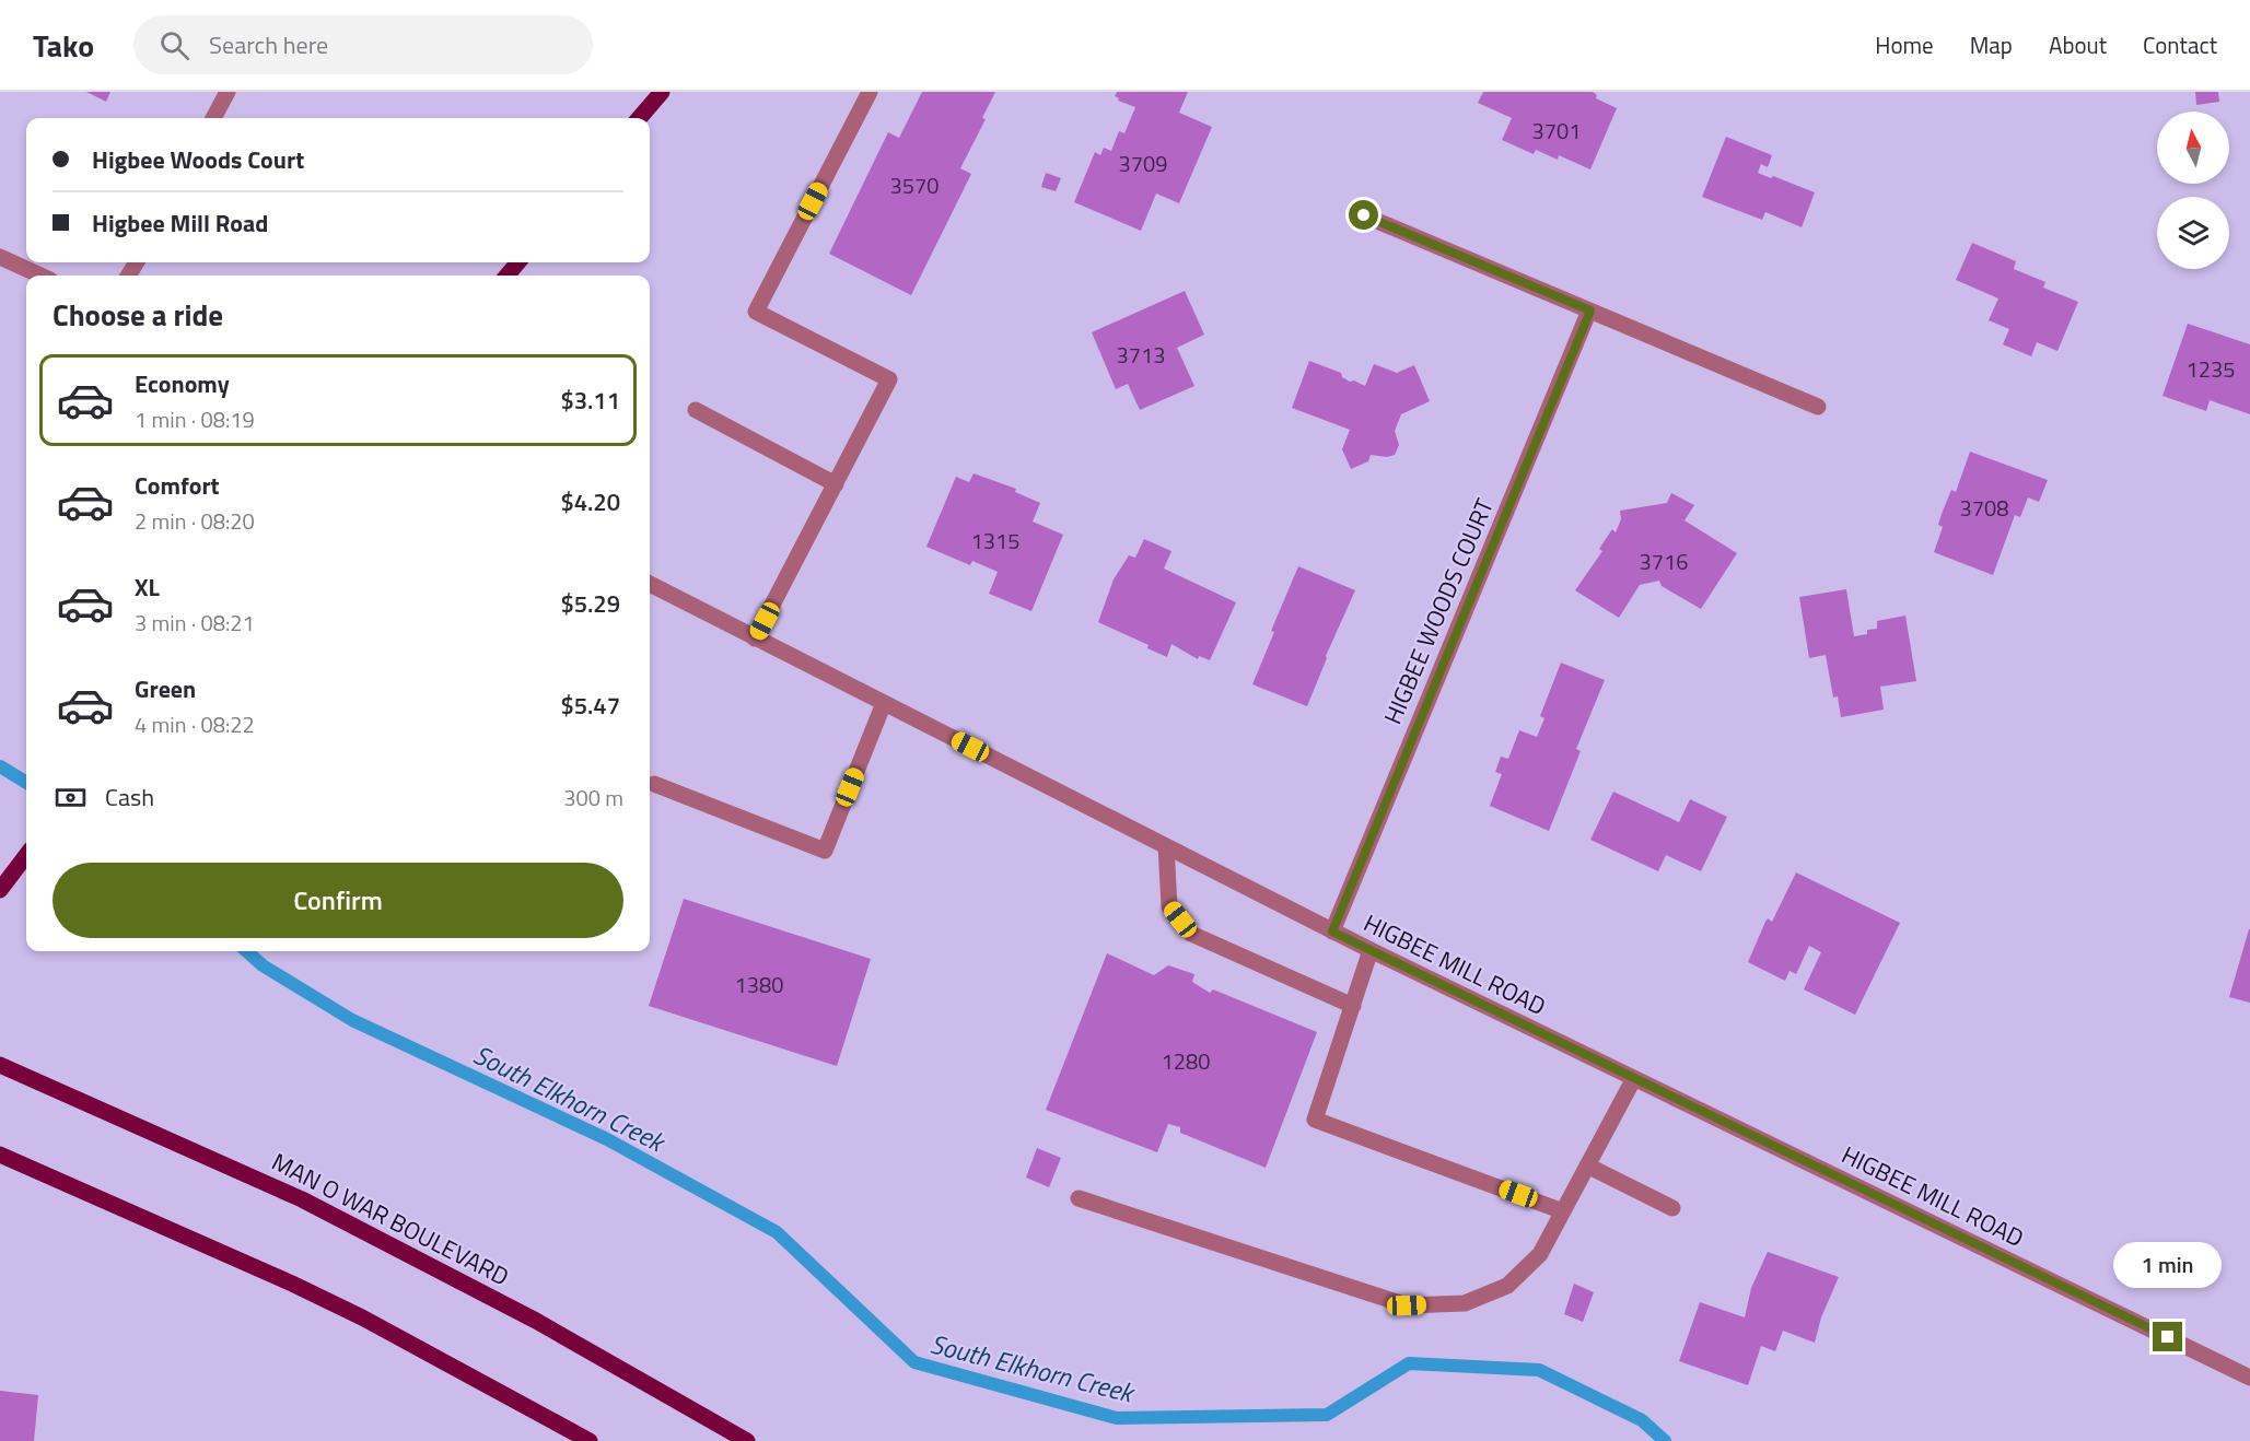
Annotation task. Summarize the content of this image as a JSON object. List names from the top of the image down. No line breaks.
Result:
{"streets":{"main road":["MAN O WAR BOULEVARD"],"street":["HIGBEE WOODS COURT","HIGBEE MILL ROAD"]},"crossings":[["HIGBEE WOODS COURT","HIGBEE MILL ROAD"]],"water":["South Elkhorn Creek"],"house_numbers":["3701","3709","3570","3713","1235","3708","1315","3716","1380","1280"],"north":"top","page":{"header":"Tako","search":"Search here","nav":["Home","Map","About","Contact"],"banner":["Higbee Woods Court","Higbee Mill Road"],"heading":"Choose a ride","list":[{"name":"Economy","note":"1 min · 08:19","value":"$3.11"},{"name":"Comfort","note":"2 min · 08:20","value":"$4.20"},{"name":"XL","note":"3 min · 08:21","value":"$5.29"},{"name":"Green","note":"4 min · 08:22","value":"$5.47"}],"pay":["Cash","300 m"],"buttons":"Confirm","bubble":"1 min"}}
